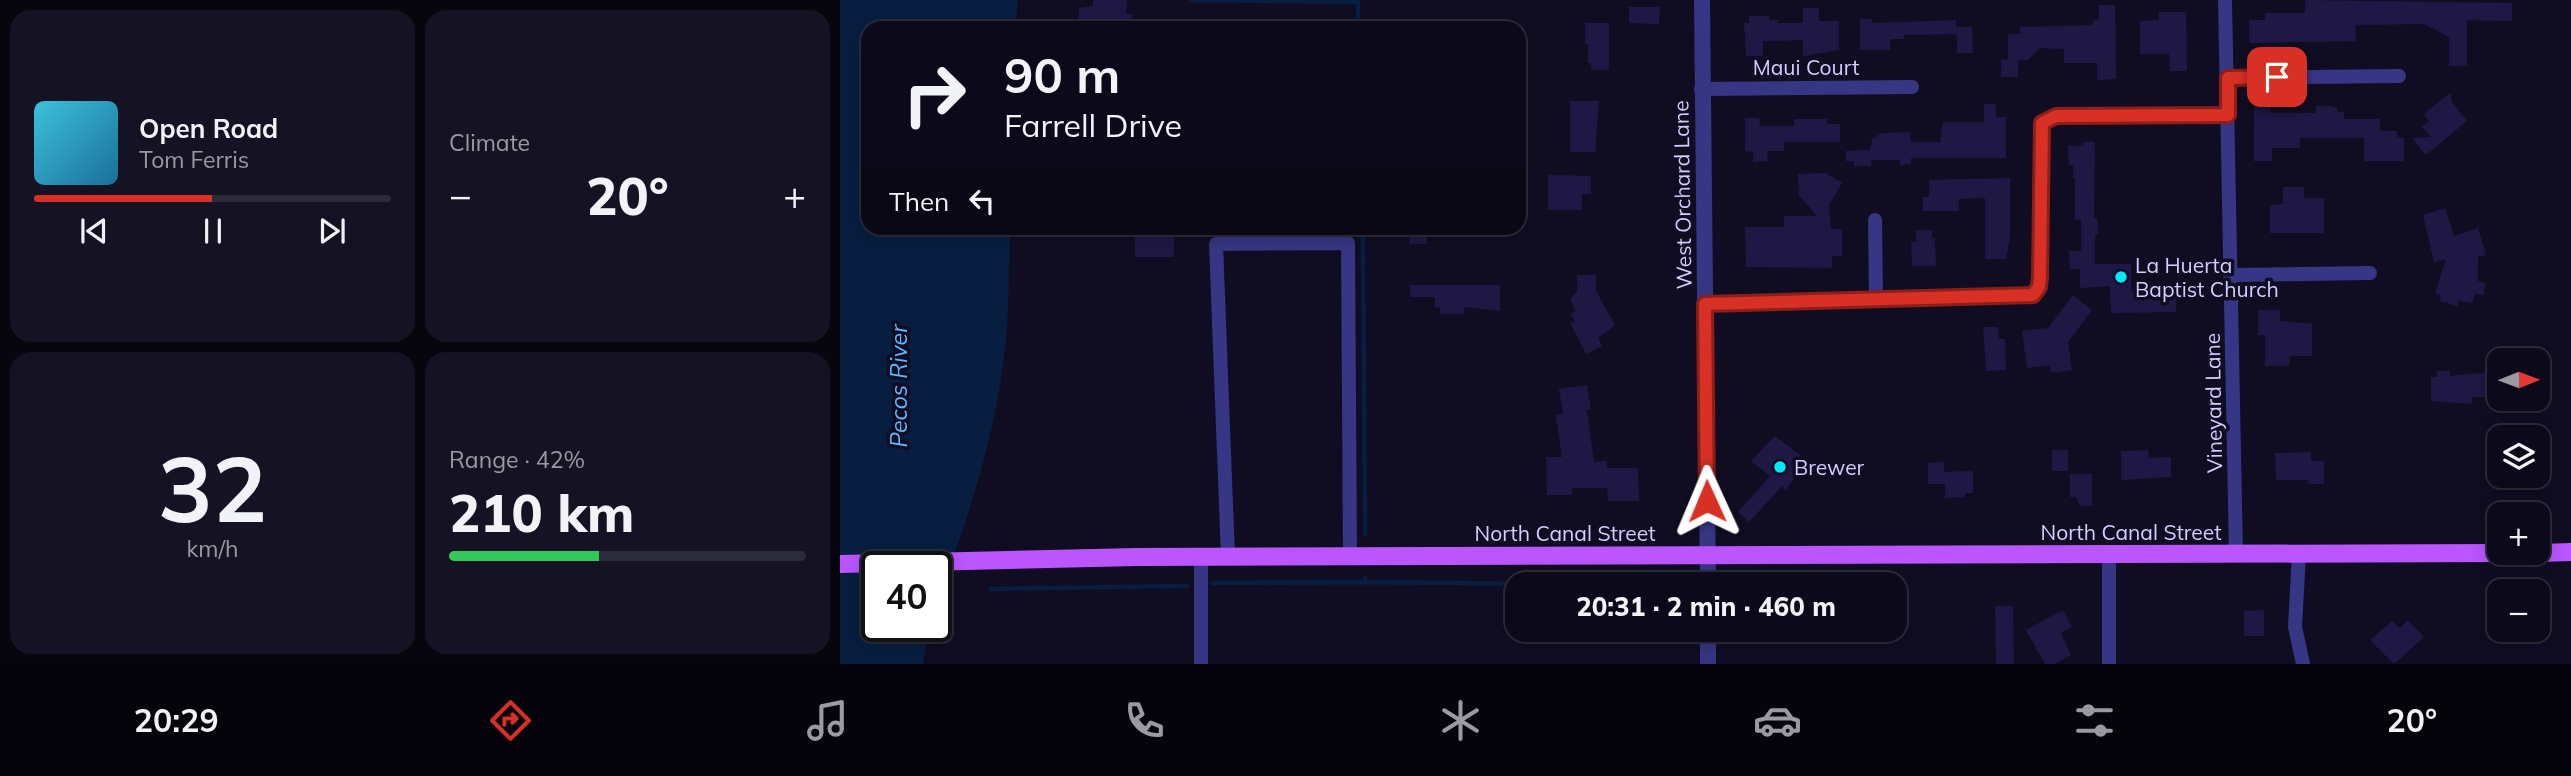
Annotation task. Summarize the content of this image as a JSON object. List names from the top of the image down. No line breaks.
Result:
{"streets":{"main road":["North Canal Street"],"street":["Maui Court","West Orchard Lane","Vineyard Lane"]},"crossings":[["Maui Court","West Orchard Lane"],["West Orchard Lane","North Canal Street"],["Vineyard Lane","North Canal Street"]],"water":["Pecos River"],"places":["La Huerta Baptist Church","Brewer"],"north":"right","page":{"tile":["Climate",["32","km/h"],["Range · 42%","210 km"]],"turn":["90 m","Farrell Drive"],"song":["Open Road","Tom Ferris"],"heat":["−","20°","+"],"then":"Then","map_buttons":["+","−"],"limit":"40","trip":"20:31 · 2 min · 460 m","tabs":["20:29","20°"]}}
